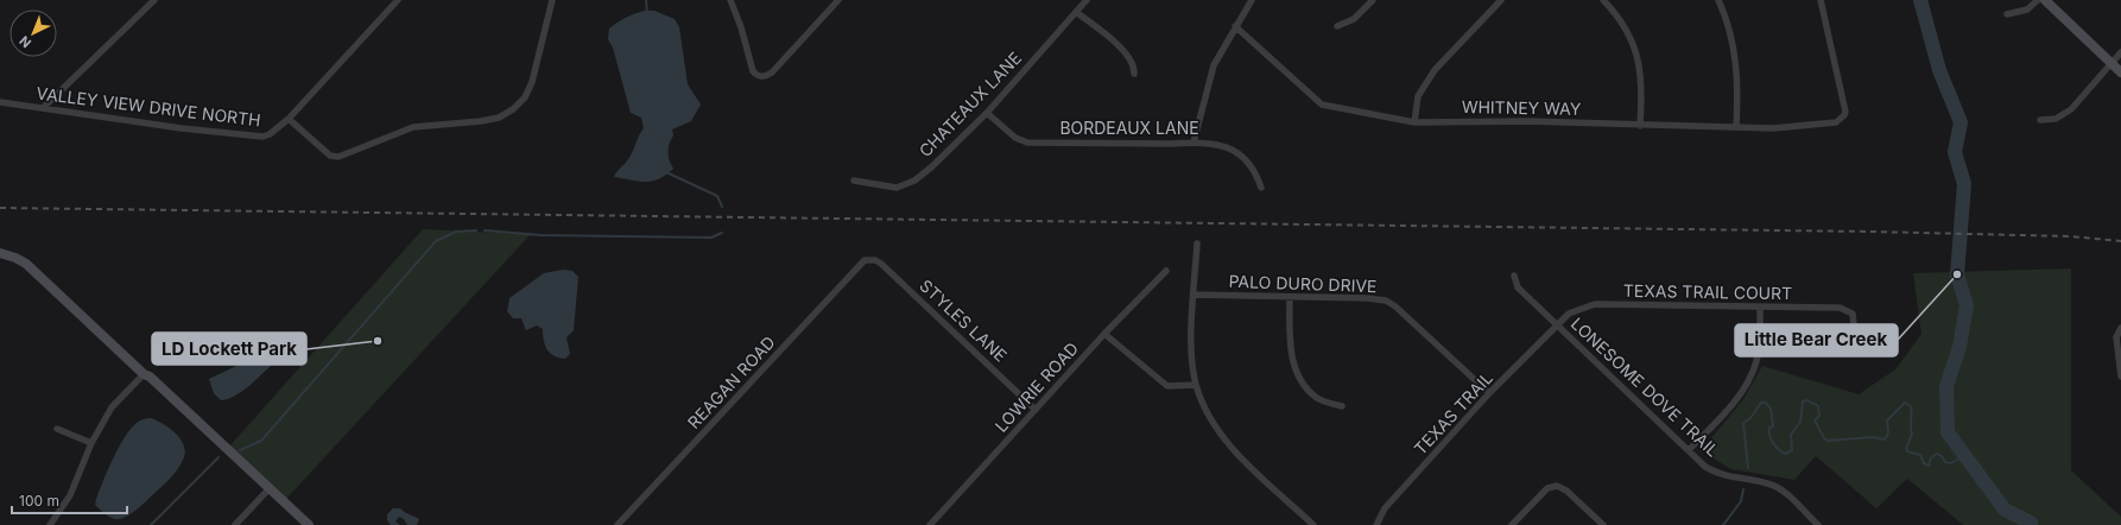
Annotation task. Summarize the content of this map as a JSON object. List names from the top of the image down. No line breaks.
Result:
{"streets":{"street":["CHATEAUX LANE","VALLEY VIEW DRIVE NORTH","WHITNEY WAY","BORDEAUX LANE","PALO DURO DRIVE","TEXAS TRAIL COURT","STYLES LANE","REAGAN ROAD","LOWRIE ROAD","LONESOME DOVE TRAIL","TEXAS TRAIL"]},"crossings":[["CHATEAUX LANE","BORDEAUX LANE"],["PALO DURO DRIVE","TEXAS TRAIL"],["TEXAS TRAIL COURT","LONESOME DOVE TRAIL"],["TEXAS TRAIL COURT","TEXAS TRAIL"],["STYLES LANE","REAGAN ROAD"],["STYLES LANE","LOWRIE ROAD"],["LONESOME DOVE TRAIL","TEXAS TRAIL"]],"places":["Little Bear Creek","LD Lockett Park"],"scale_bar":"100 m","north":"bottom left"}
